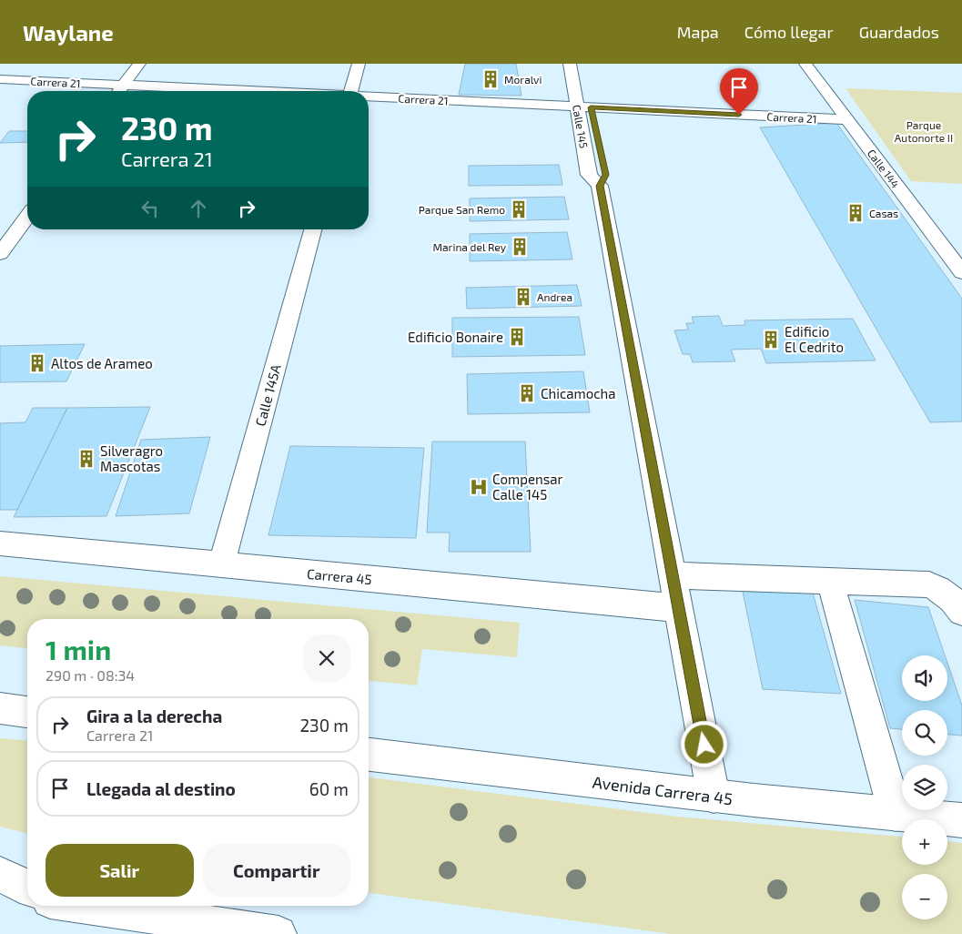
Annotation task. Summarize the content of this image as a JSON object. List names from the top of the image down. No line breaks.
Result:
{"streets":{"main road":["Carrera 21","Calle 145","Calle 144","Calle 145A","Carrera 45","Avenida Carrera 45"]},"crossings":[["Carrera 21","Calle 145"],["Carrera 21","Calle 144"],["Calle 145","Carrera 45"],["Calle 145","Avenida Carrera 45"],["Calle 145A","Carrera 45"]],"parks":["Parque Autonorte II"],"places":{"building":["Moralvi","Parque San Remo","Casas","Marina del Rey","Andrea","Edificio Bonaire","Edificio El Cedrito","Altos de Arameo","Chicamocha","Silveragro Mascotas"],"hospital":["Compensar Calle 145"]},"page":{"header":"Waylane","nav":["Mapa","Cómo llegar","Guardados"],"turn":["230 m","Carrera 21"],"heading":["1 min","290 m · 08:34"],"map_buttons":["+","−"],"list":[{"name":"Gira a la derecha","note":"Carrera 21","value":"230 m"},{"name":"Llegada al destino","value":"60 m"}],"buttons":["Salir","Compartir"]}}
